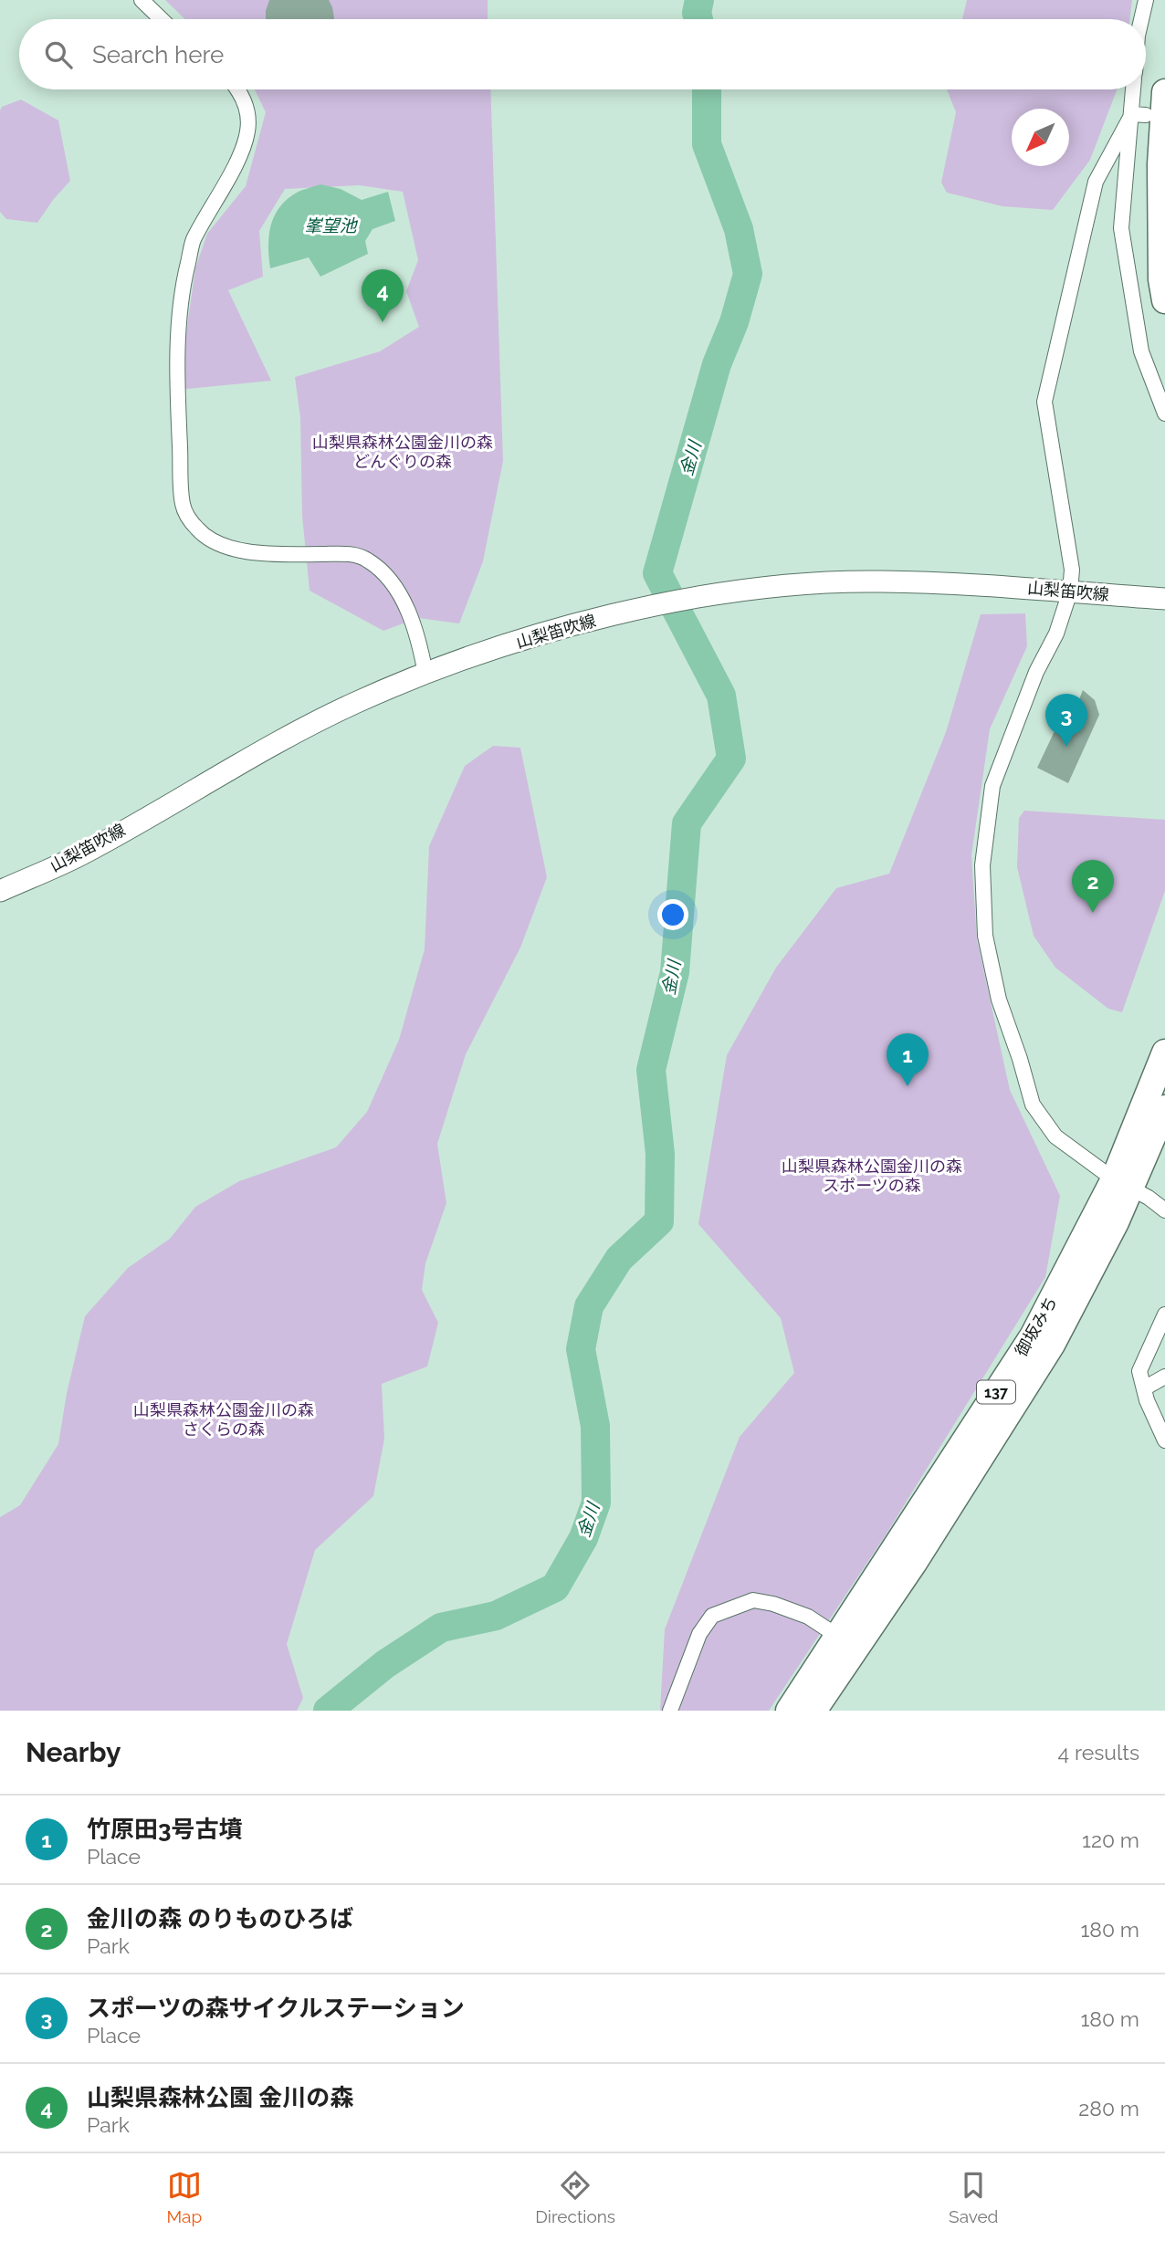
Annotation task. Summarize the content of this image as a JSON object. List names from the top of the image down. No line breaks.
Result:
{"streets":{"highway":["御坂みち","137"],"main road":["山梨笛吹線"]},"water":["峯望池","金川"],"parks":["山梨県森林公園金川の森 どんぐりの森","山梨県森林公園金川の森 スポーツの森","山梨県森林公園金川の森 さくらの森"],"north":"bottom left","page":{"search":"Search here","pins":["4","3","2","1"],"heading":["Nearby","4 results"],"list":[{"mark":"1","name":"竹原田3号古墳","note":"Place","value":"120 m"},{"mark":"2","name":"金川の森 のりものひろば","note":"Park","value":"180 m"},{"mark":"3","name":"スポーツの森サイクルステーション","note":"Place","value":"180 m"},{"mark":"4","name":"山梨県森林公園 金川の森","note":"Park","value":"280 m"}],"nav":["Map","Directions","Saved"]}}
